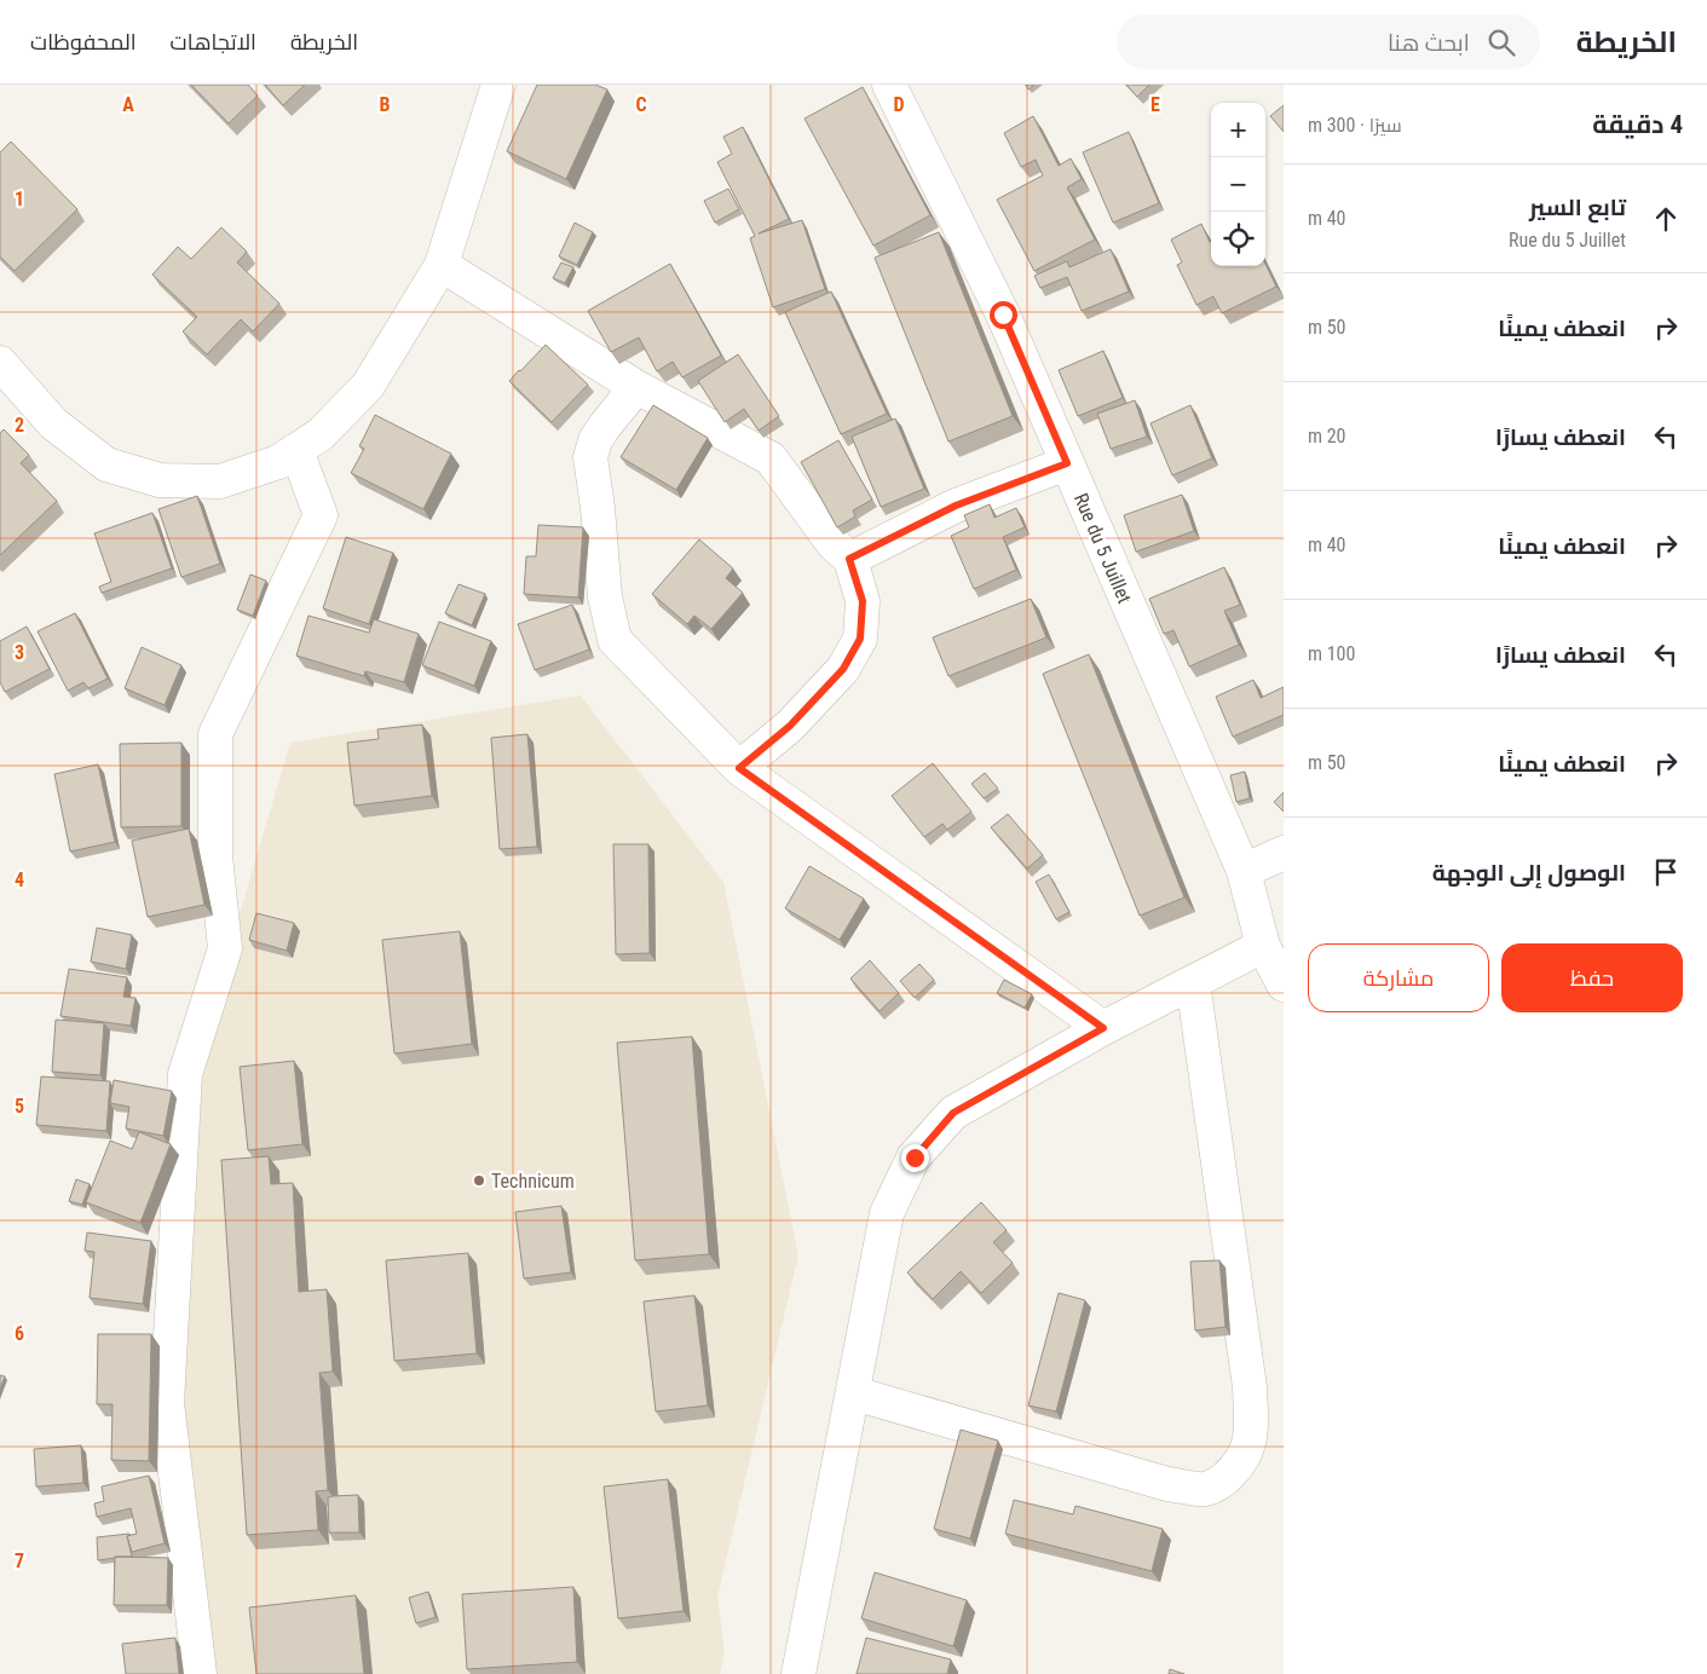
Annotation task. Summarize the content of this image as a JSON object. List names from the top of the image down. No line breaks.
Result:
{"streets":{"street":["Rue du 5 Juillet"]},"places":["Technicum"],"page":{"header":"الخريطة","search":"ابحث هنا","nav":["الخريطة","الاتجاهات","المحفوظات"],"heading":["4 دقيقة","سيرًا · 300 m"],"map_buttons":["+","−"],"list":[["تابع السير","Rue du 5 Juillet","40 m"],["انعطف يمينًا","50 m"],["انعطف يسارًا","20 m"],["انعطف يمينًا","40 m"],["انعطف يسارًا","100 m"],["انعطف يمينًا","50 m"],"الوصول إلى الوجهة"],"buttons":["حفظ","مشاركة"]},"grid":{"columns":["A","B","C","D","E"],"rows":["1","2","3","4","5","6","7"]}}
